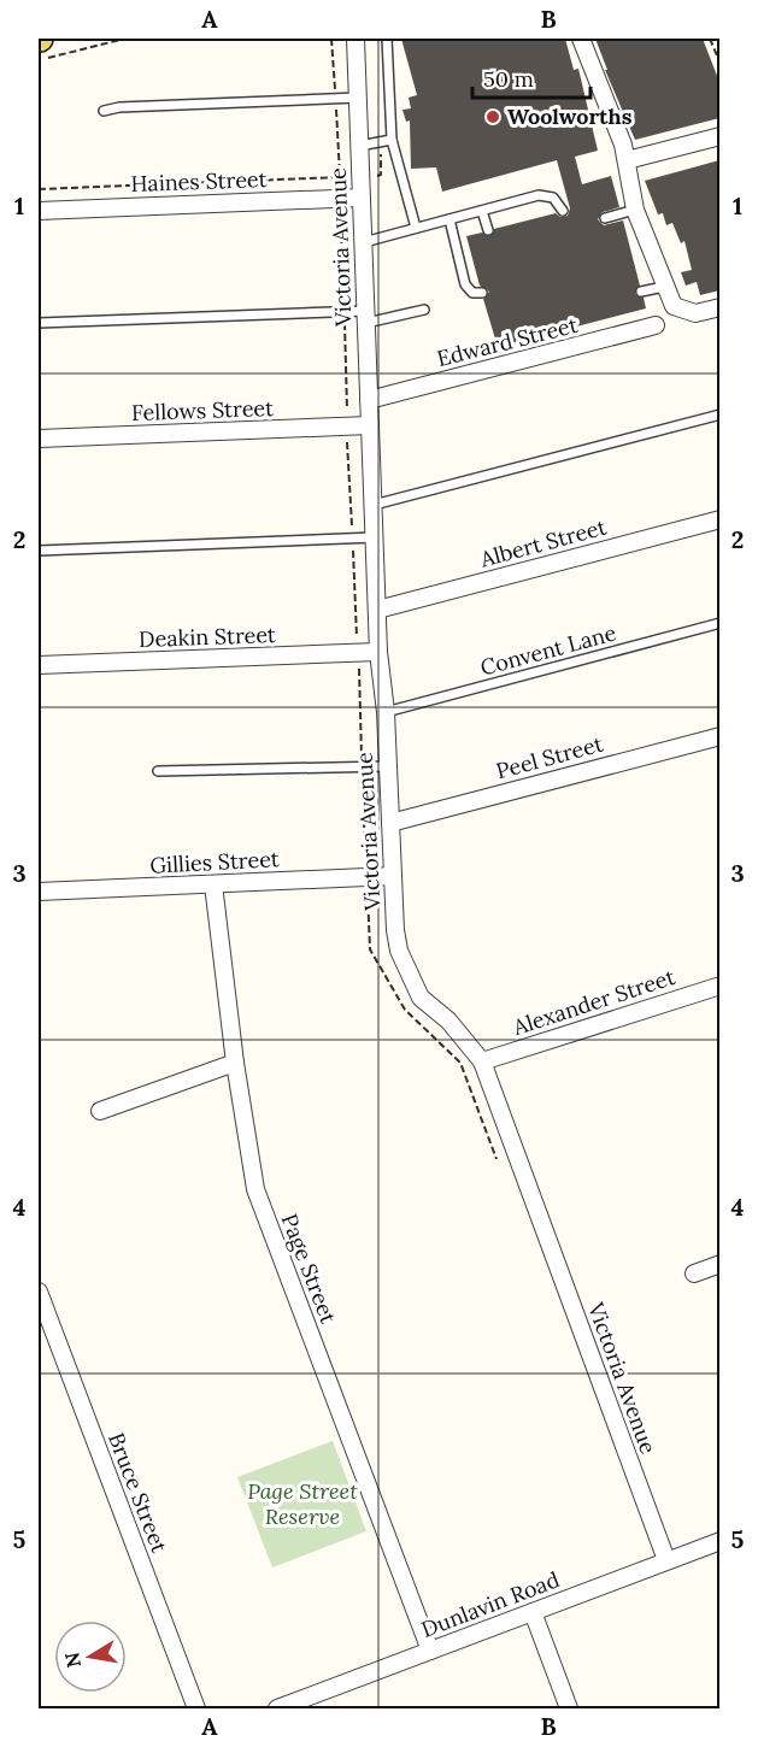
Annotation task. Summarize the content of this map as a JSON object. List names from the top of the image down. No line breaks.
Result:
{"streets":{"street":["Haines Street","Victoria Avenue","Edward Street","Fellows Street","Albert Street","Deakin Street","Peel Street","Gillies Street","Alexander Street","Page Street","Bruce Street","Dunlavin Road"],"lane":["Convent Lane"]},"crossings":[["Haines Street","Victoria Avenue"],["Victoria Avenue","Edward Street"],["Victoria Avenue","Fellows Street"],["Victoria Avenue","Albert Street"],["Victoria Avenue","Deakin Street"],["Victoria Avenue","Convent Lane"],["Victoria Avenue","Peel Street"],["Victoria Avenue","Gillies Street"],["Victoria Avenue","Alexander Street"],["Victoria Avenue","Dunlavin Road"],["Gillies Street","Page Street"],["Page Street","Dunlavin Road"]],"parks":["Page Street Reserve"],"places":["Woolworths"],"scale_bar":"50 m","north":"left","grid":{"columns":["A","B"],"rows":["1","2","3","4","5"]}}
